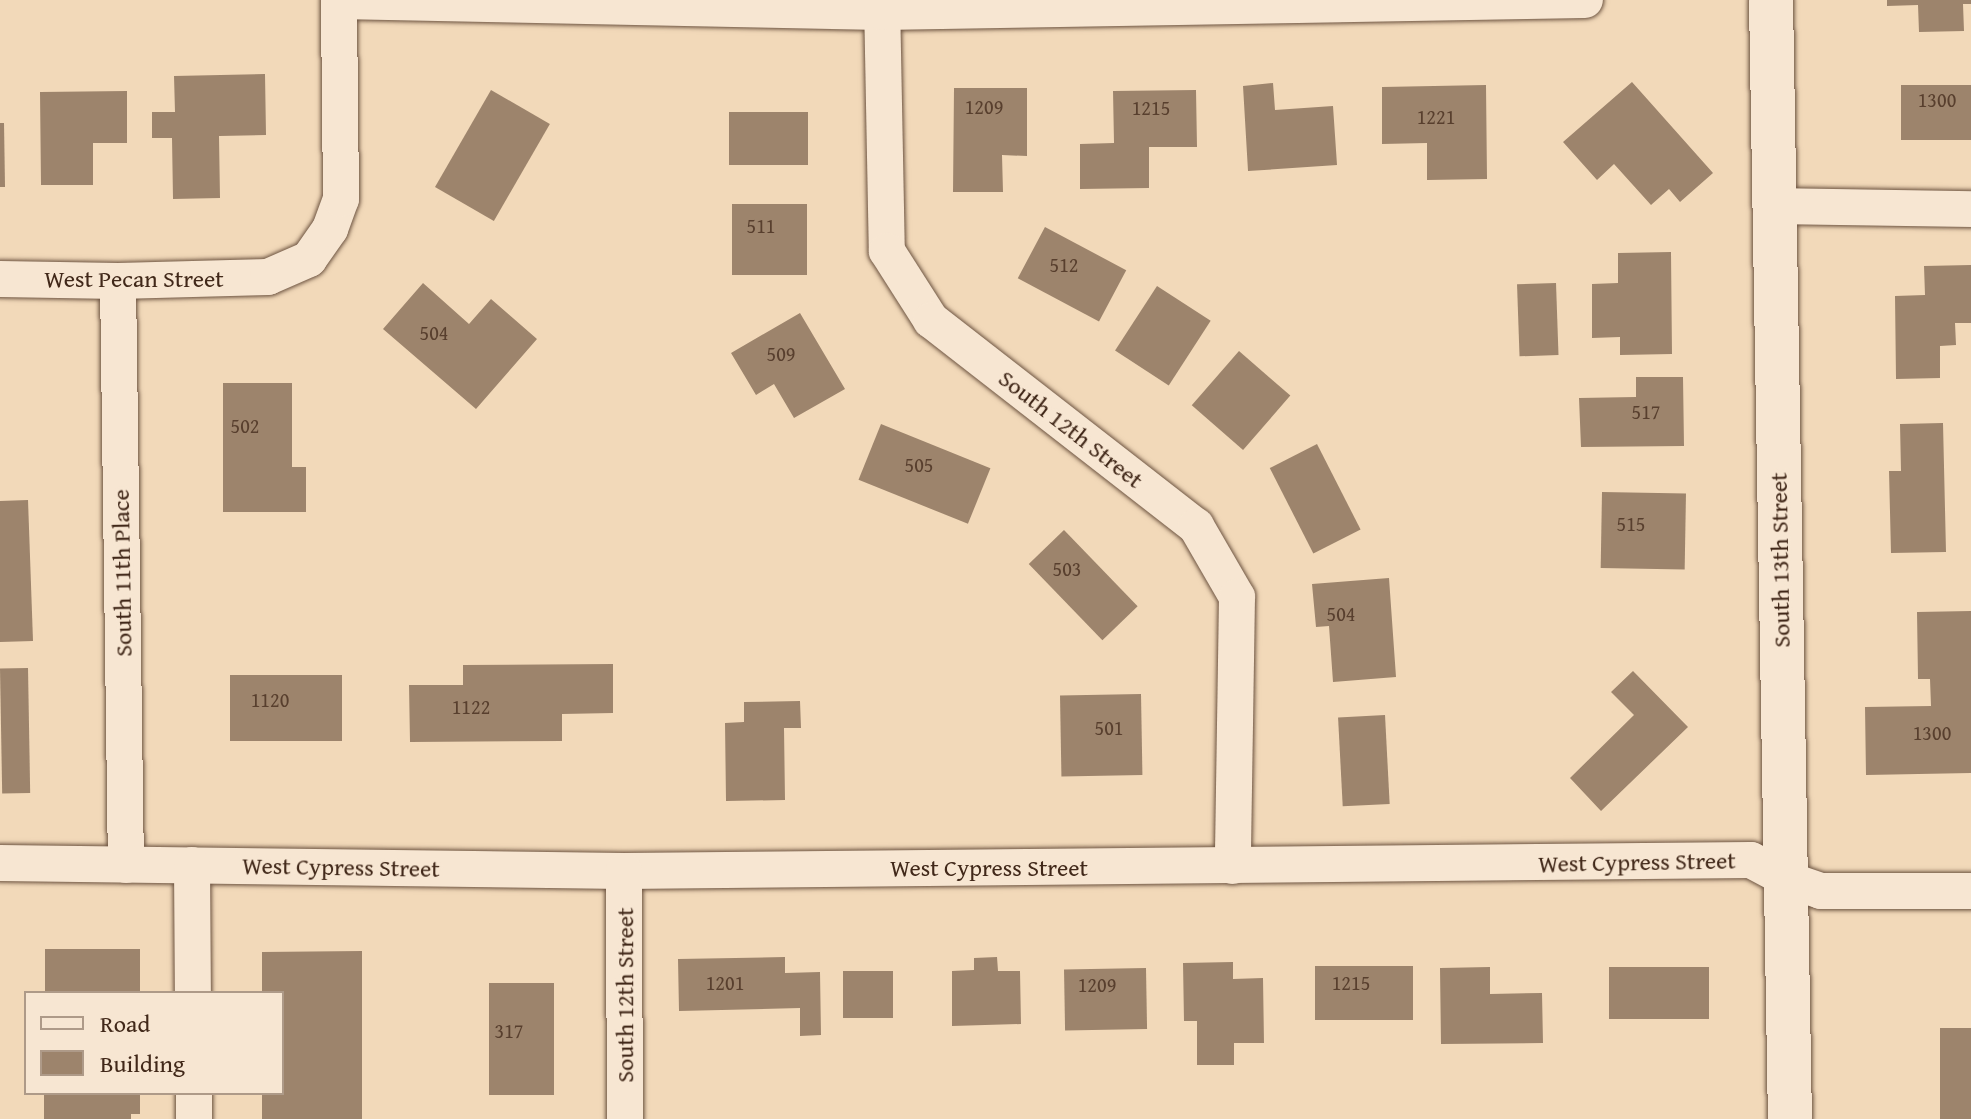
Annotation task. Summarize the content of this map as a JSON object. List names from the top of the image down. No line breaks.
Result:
{"streets":{"street":["West Pecan Street","South 12th Street","South 13th Street","South 11th Place","West Cypress Street"]},"crossings":[["West Pecan Street","South 11th Place"],["South 12th Street","West Cypress Street"],["South 13th Street","West Cypress Street"],["South 11th Place","West Cypress Street"]],"house_numbers":["1300","1209","1215","1221","511","512","504","509","517","502","505","515","503","504","1120","1122","501","1300","1201","1215","1209","317"],"legend":["Road","Building"]}
